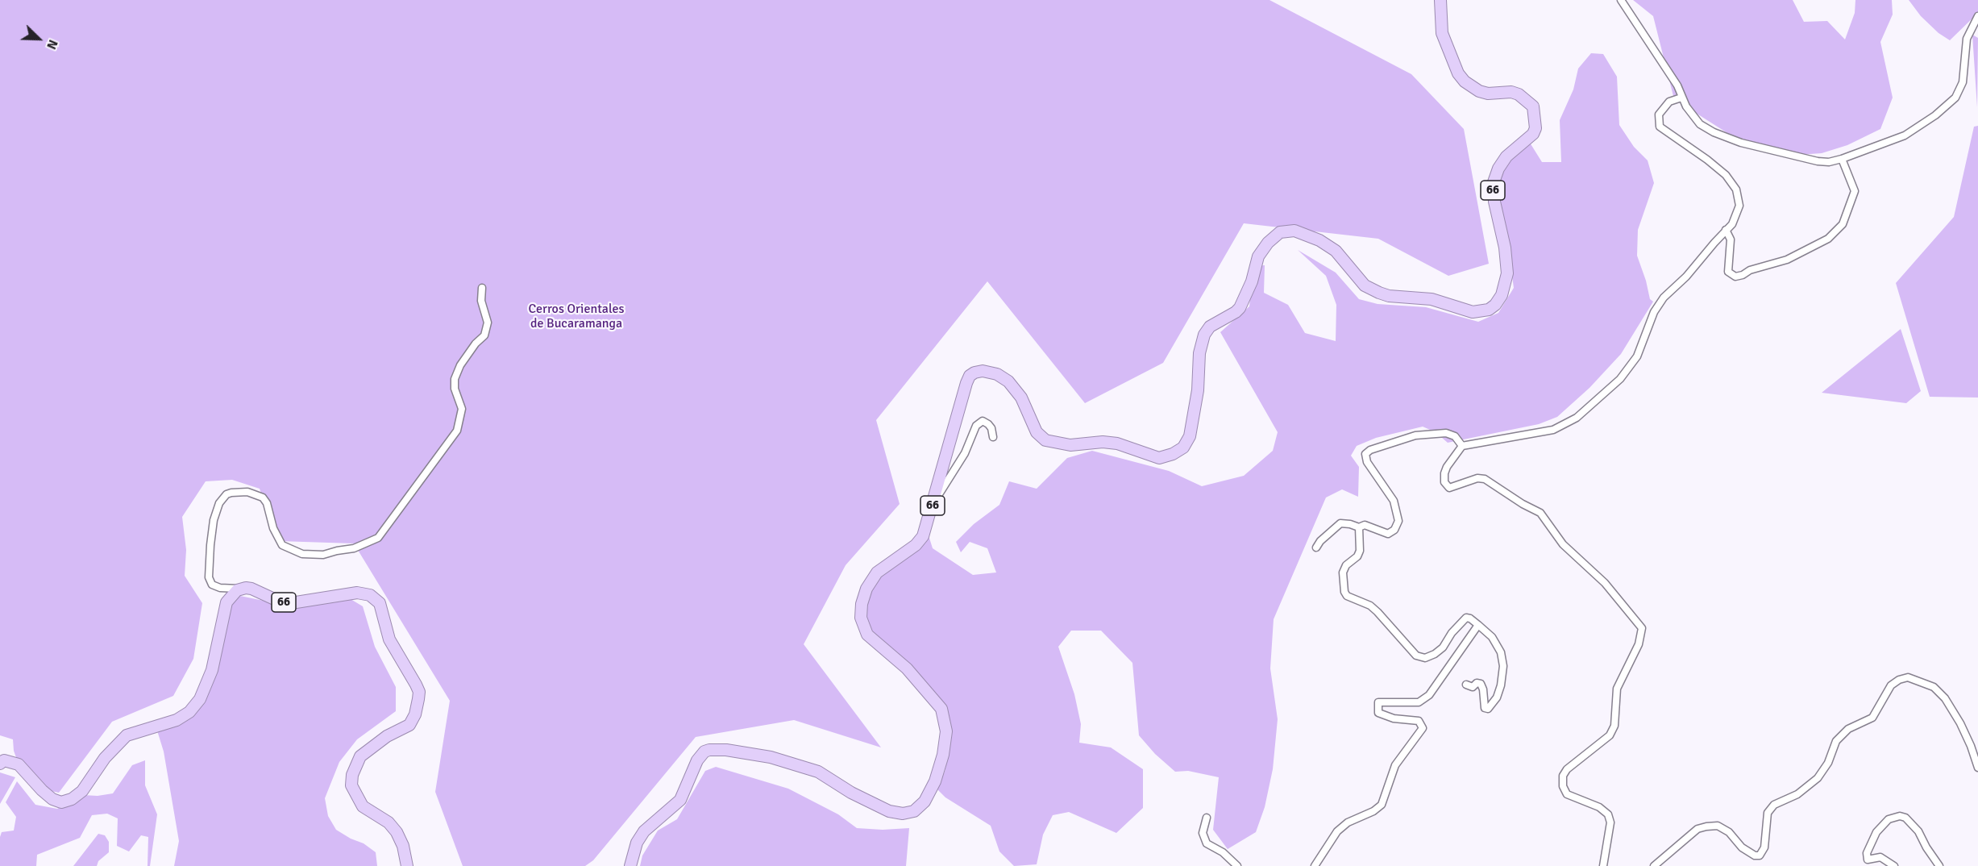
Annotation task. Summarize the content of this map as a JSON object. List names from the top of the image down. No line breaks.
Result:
{"streets":{"highway":["66"]},"parks":["Cerros Orientales de Bucaramanga"],"north":"bottom right"}
